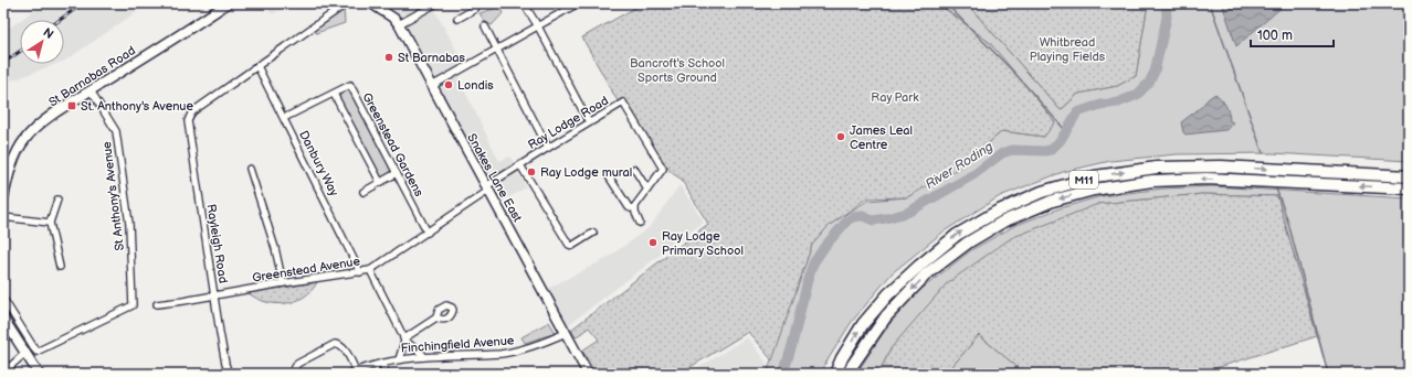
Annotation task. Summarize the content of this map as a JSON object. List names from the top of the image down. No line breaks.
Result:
{"streets":{"highway":["M11"],"street":["St Barnabas Road","Ray Lodge Road","Greenstead Gardens","Danbury Way","Snakes Lane East","St Anthony's Avenue","Rayleigh Road","Greenstead Avenue","Finchingfield Avenue"]},"crossings":[["St Barnabas Road","St Anthony's Avenue"],["Ray Lodge Road","Snakes Lane East"],["Ray Lodge Road","Greenstead Avenue"],["Greenstead Gardens","Danbury Way"],["Greenstead Gardens","Greenstead Avenue"],["Danbury Way","Rayleigh Road"],["Danbury Way","Greenstead Avenue"],["Snakes Lane East","Greenstead Avenue"],["Snakes Lane East","Finchingfield Avenue"],["Rayleigh Road","Greenstead Avenue"]],"water":["River Roding"],"parks":["Whitbread Playing Fields","Bancroft's School Sports Ground","Ray Park"],"places":{"other":["St Barnabas","Londis","James Leal Centre","Ray Lodge mural","Ray Lodge Primary School"],"transit":["St. Anthony's Avenue"]},"scale_bar":"100 m","north":"top right"}
